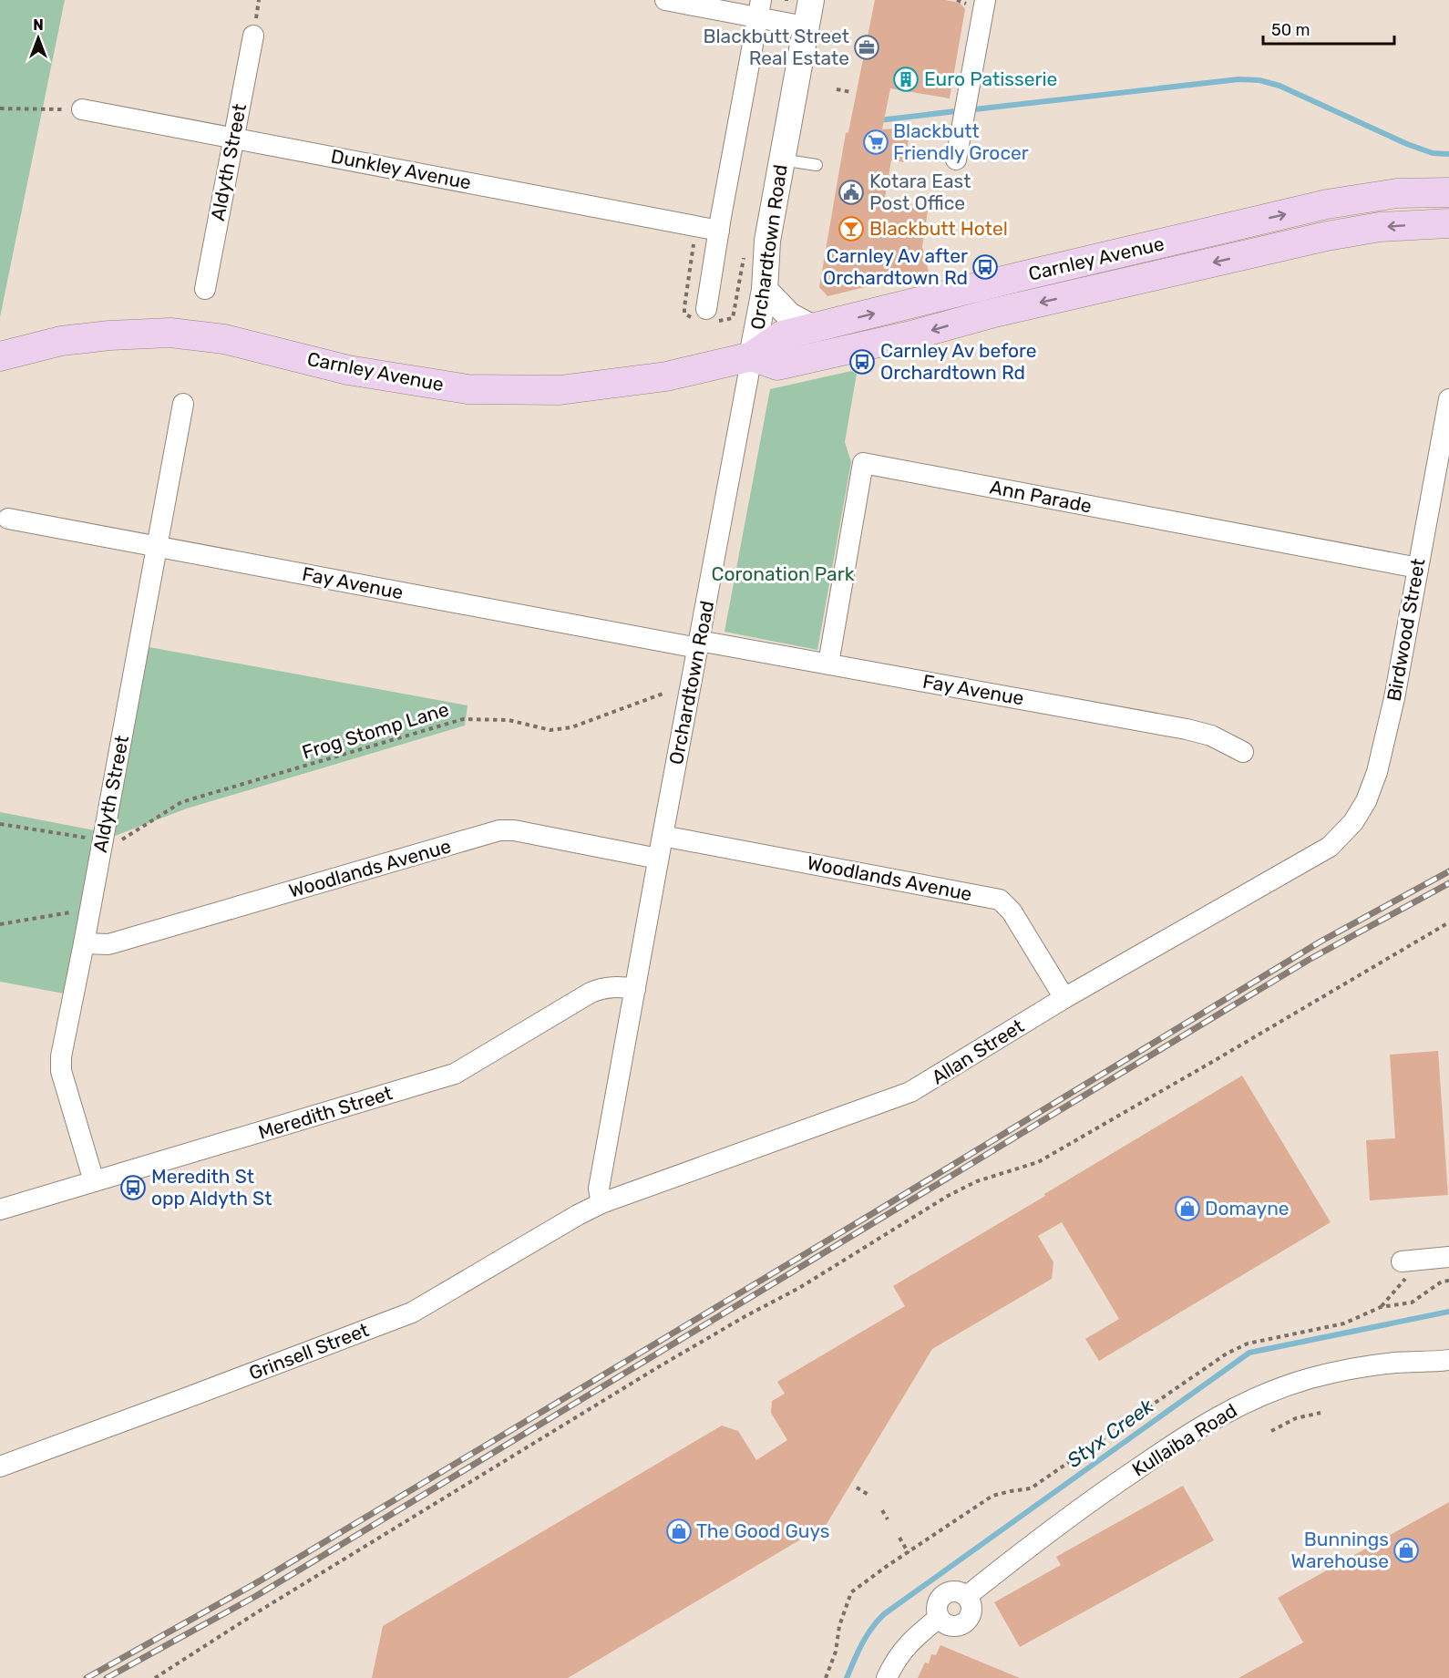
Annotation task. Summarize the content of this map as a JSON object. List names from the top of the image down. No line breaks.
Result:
{"streets":{"main road":["Carnley Avenue"],"street":["Aldyth Street","Dunkley Avenue","Orchardtown Road","Ann Parade","Fay Avenue","Birdwood Street","Woodlands Avenue","Allan Street","Meredith Street","Grinsell Street","Kullaiba Road"],"path":["Frog Stomp Lane"]},"crossings":[["Aldyth Street","Dunkley Avenue"],["Aldyth Street","Fay Avenue"],["Aldyth Street","Frog Stomp Lane"],["Aldyth Street","Woodlands Avenue"],["Aldyth Street","Meredith Street"],["Orchardtown Road","Carnley Avenue"],["Orchardtown Road","Fay Avenue"],["Orchardtown Road","Woodlands Avenue"],["Orchardtown Road","Allan Street"],["Orchardtown Road","Meredith Street"],["Orchardtown Road","Grinsell Street"],["Ann Parade","Fay Avenue"],["Ann Parade","Birdwood Street"],["Birdwood Street","Allan Street"],["Woodlands Avenue","Allan Street"],["Allan Street","Grinsell Street"]],"water":["Styx Creek"],"parks":["Coronation Park"],"places":{"office":["Blackbutt Street Real Estate"],"building":["Euro Patisserie"],"supermarket":["Blackbutt Friendly Grocer"],"public building":["Kotara East Post Office"],"bar":["Blackbutt Hotel"],"bus stop":["Carnley Av after Orchardtown Rd","Carnley Av before Orchardtown Rd","Meredith St opp Aldyth St"],"shop":["Domayne","The Good Guys","Bunnings Warehouse"]},"scale_bar":"50 m","north":"top"}
